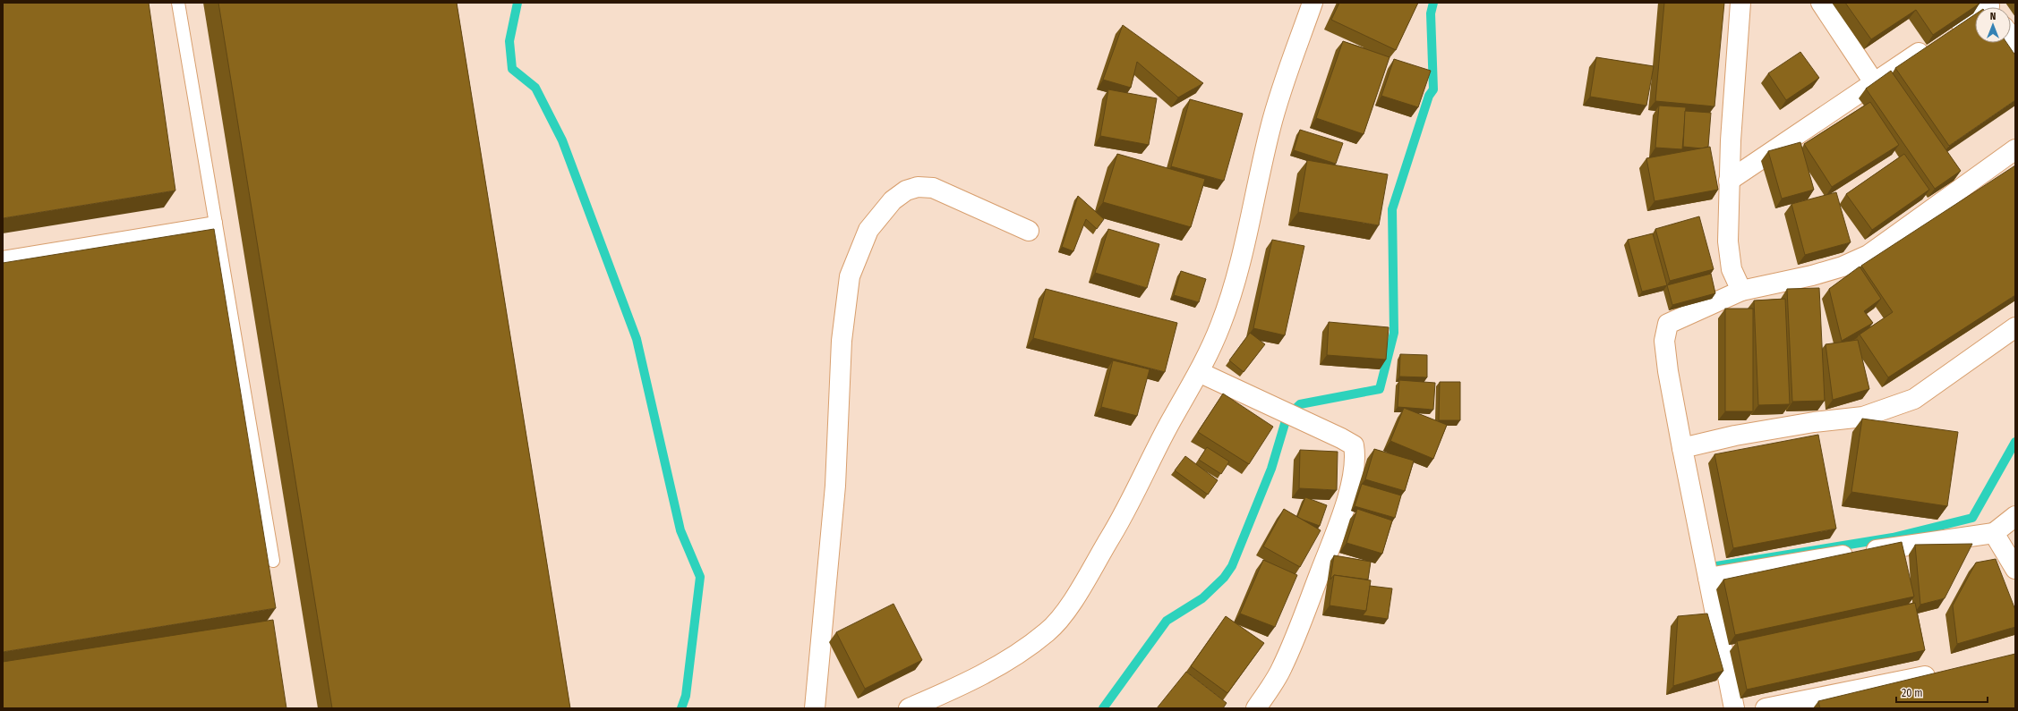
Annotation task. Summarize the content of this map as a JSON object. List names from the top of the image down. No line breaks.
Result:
{"scale_bar":"20 m","north":"top"}
